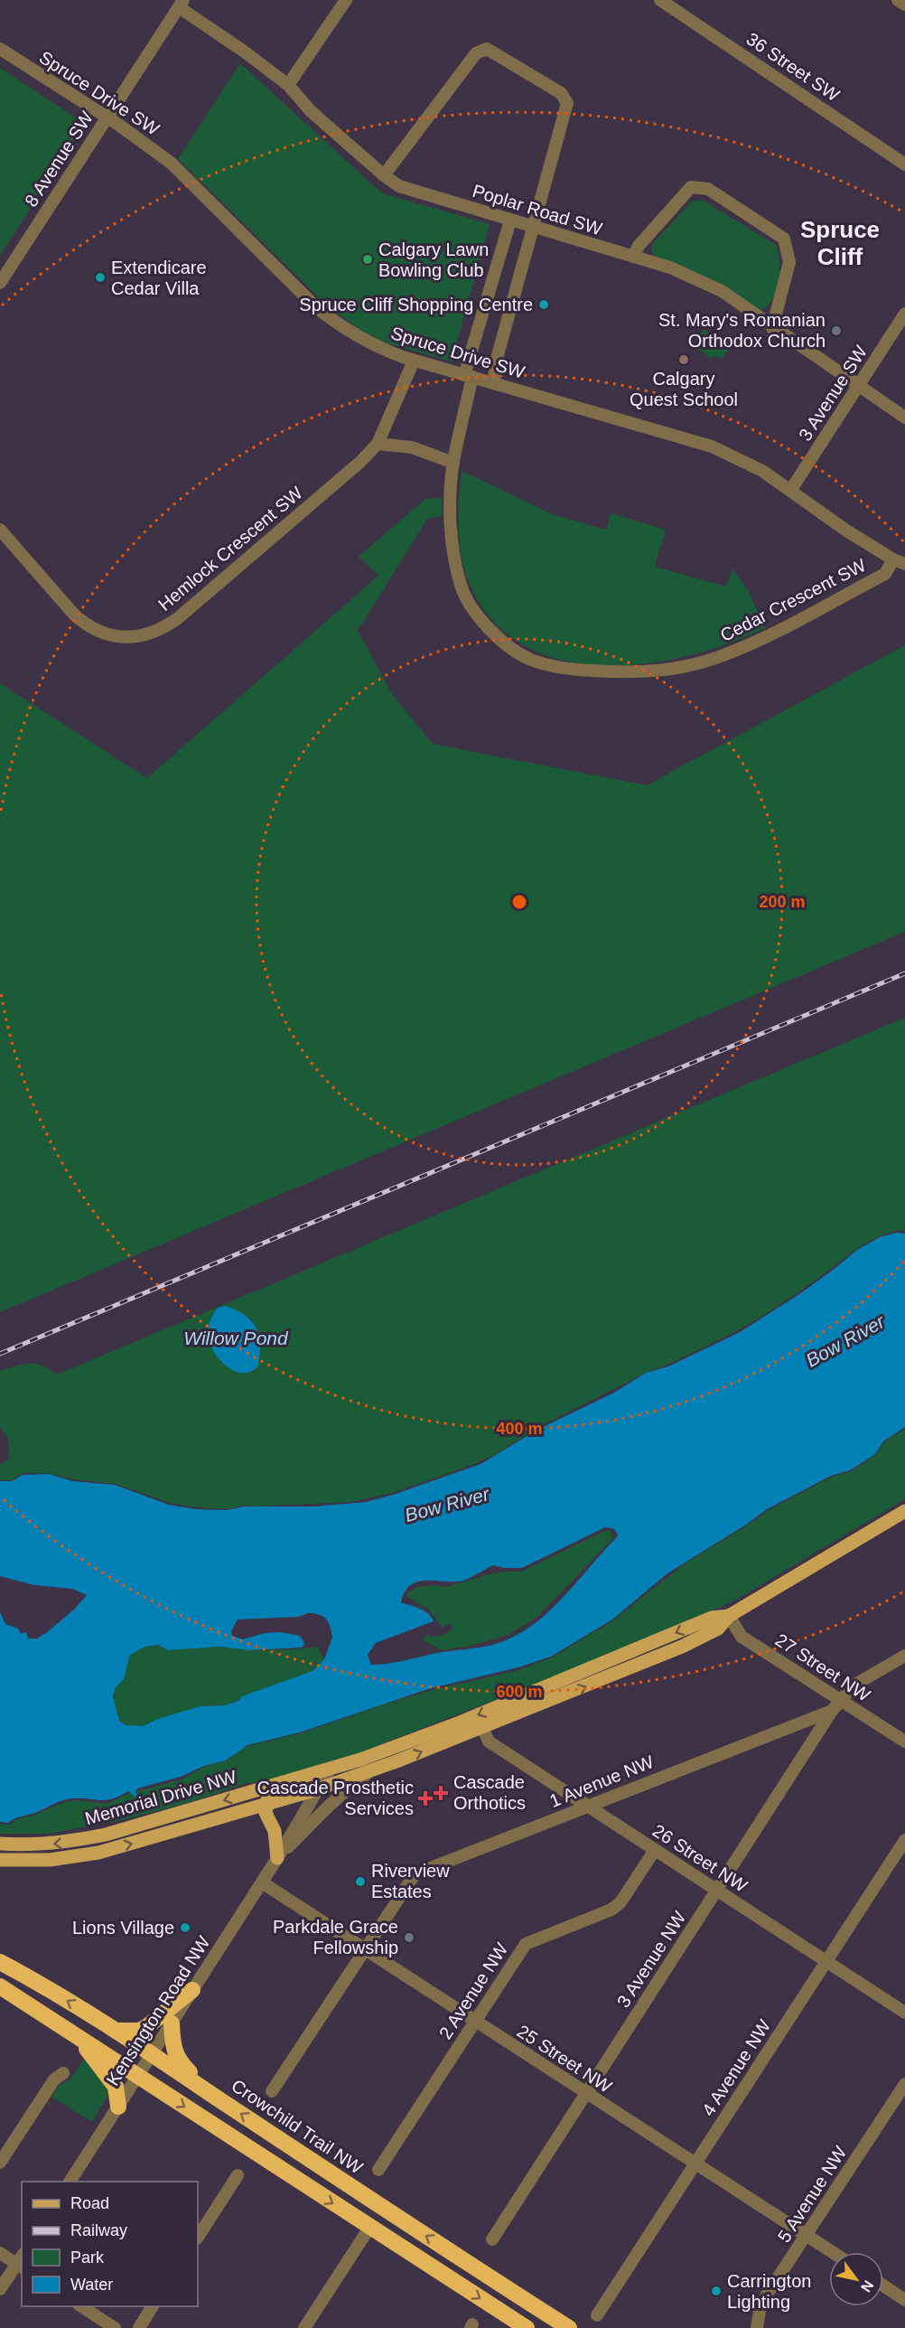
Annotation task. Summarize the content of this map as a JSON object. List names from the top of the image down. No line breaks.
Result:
{"streets":{"highway":["Crowchild Trail NW"],"main road":["Memorial Drive NW"],"street":["36 Street SW","Spruce Drive SW","8 Avenue SW","Poplar Road SW","3 Avenue SW","Hemlock Crescent SW","Cedar Crescent SW","27 Street NW","1 Avenue NW","26 Street NW","3 Avenue NW","2 Avenue NW","Kensington Road NW","25 Street NW","4 Avenue NW","5 Avenue NW"]},"crossings":[["Spruce Drive SW","8 Avenue SW"],["Spruce Drive SW","3 Avenue SW"],["Spruce Drive SW","Hemlock Crescent SW"],["Spruce Drive SW","Cedar Crescent SW"],["8 Avenue SW","Poplar Road SW"],["Poplar Road SW","3 Avenue SW"],["Poplar Road SW","Cedar Crescent SW"],["27 Street NW","Memorial Drive NW"],["27 Street NW","3 Avenue NW"],["1 Avenue NW","26 Street NW"],["1 Avenue NW","3 Avenue NW"],["1 Avenue NW","25 Street NW"],["Memorial Drive NW","26 Street NW"],["Memorial Drive NW","Kensington Road NW"],["26 Street NW","3 Avenue NW"],["26 Street NW","2 Avenue NW"],["26 Street NW","4 Avenue NW"],["3 Avenue NW","25 Street NW"],["2 Avenue NW","25 Street NW"],["Kensington Road NW","25 Street NW"],["Kensington Road NW","Crowchild Trail NW"],["25 Street NW","4 Avenue NW"],["25 Street NW","5 Avenue NW"]],"districts":["Spruce Cliff"],"water":["Willow Pond","Bow River"],"places":{"other":["Calgary Lawn Bowling Club","Extendicare Cedar Villa","Spruce Cliff Shopping Centre","St. Mary's Romanian Orthodox Church","Calgary Quest School","Riverview Estates","Lions Village","Parkdale Grace Fellowship","Carrington Lighting"],"health":["Cascade Orthotics","Cascade Prosthetic Services"]},"legend":["Road","Railway","Park","Water"],"north":"bottom right","rings":["200 m","400 m","600 m"]}
